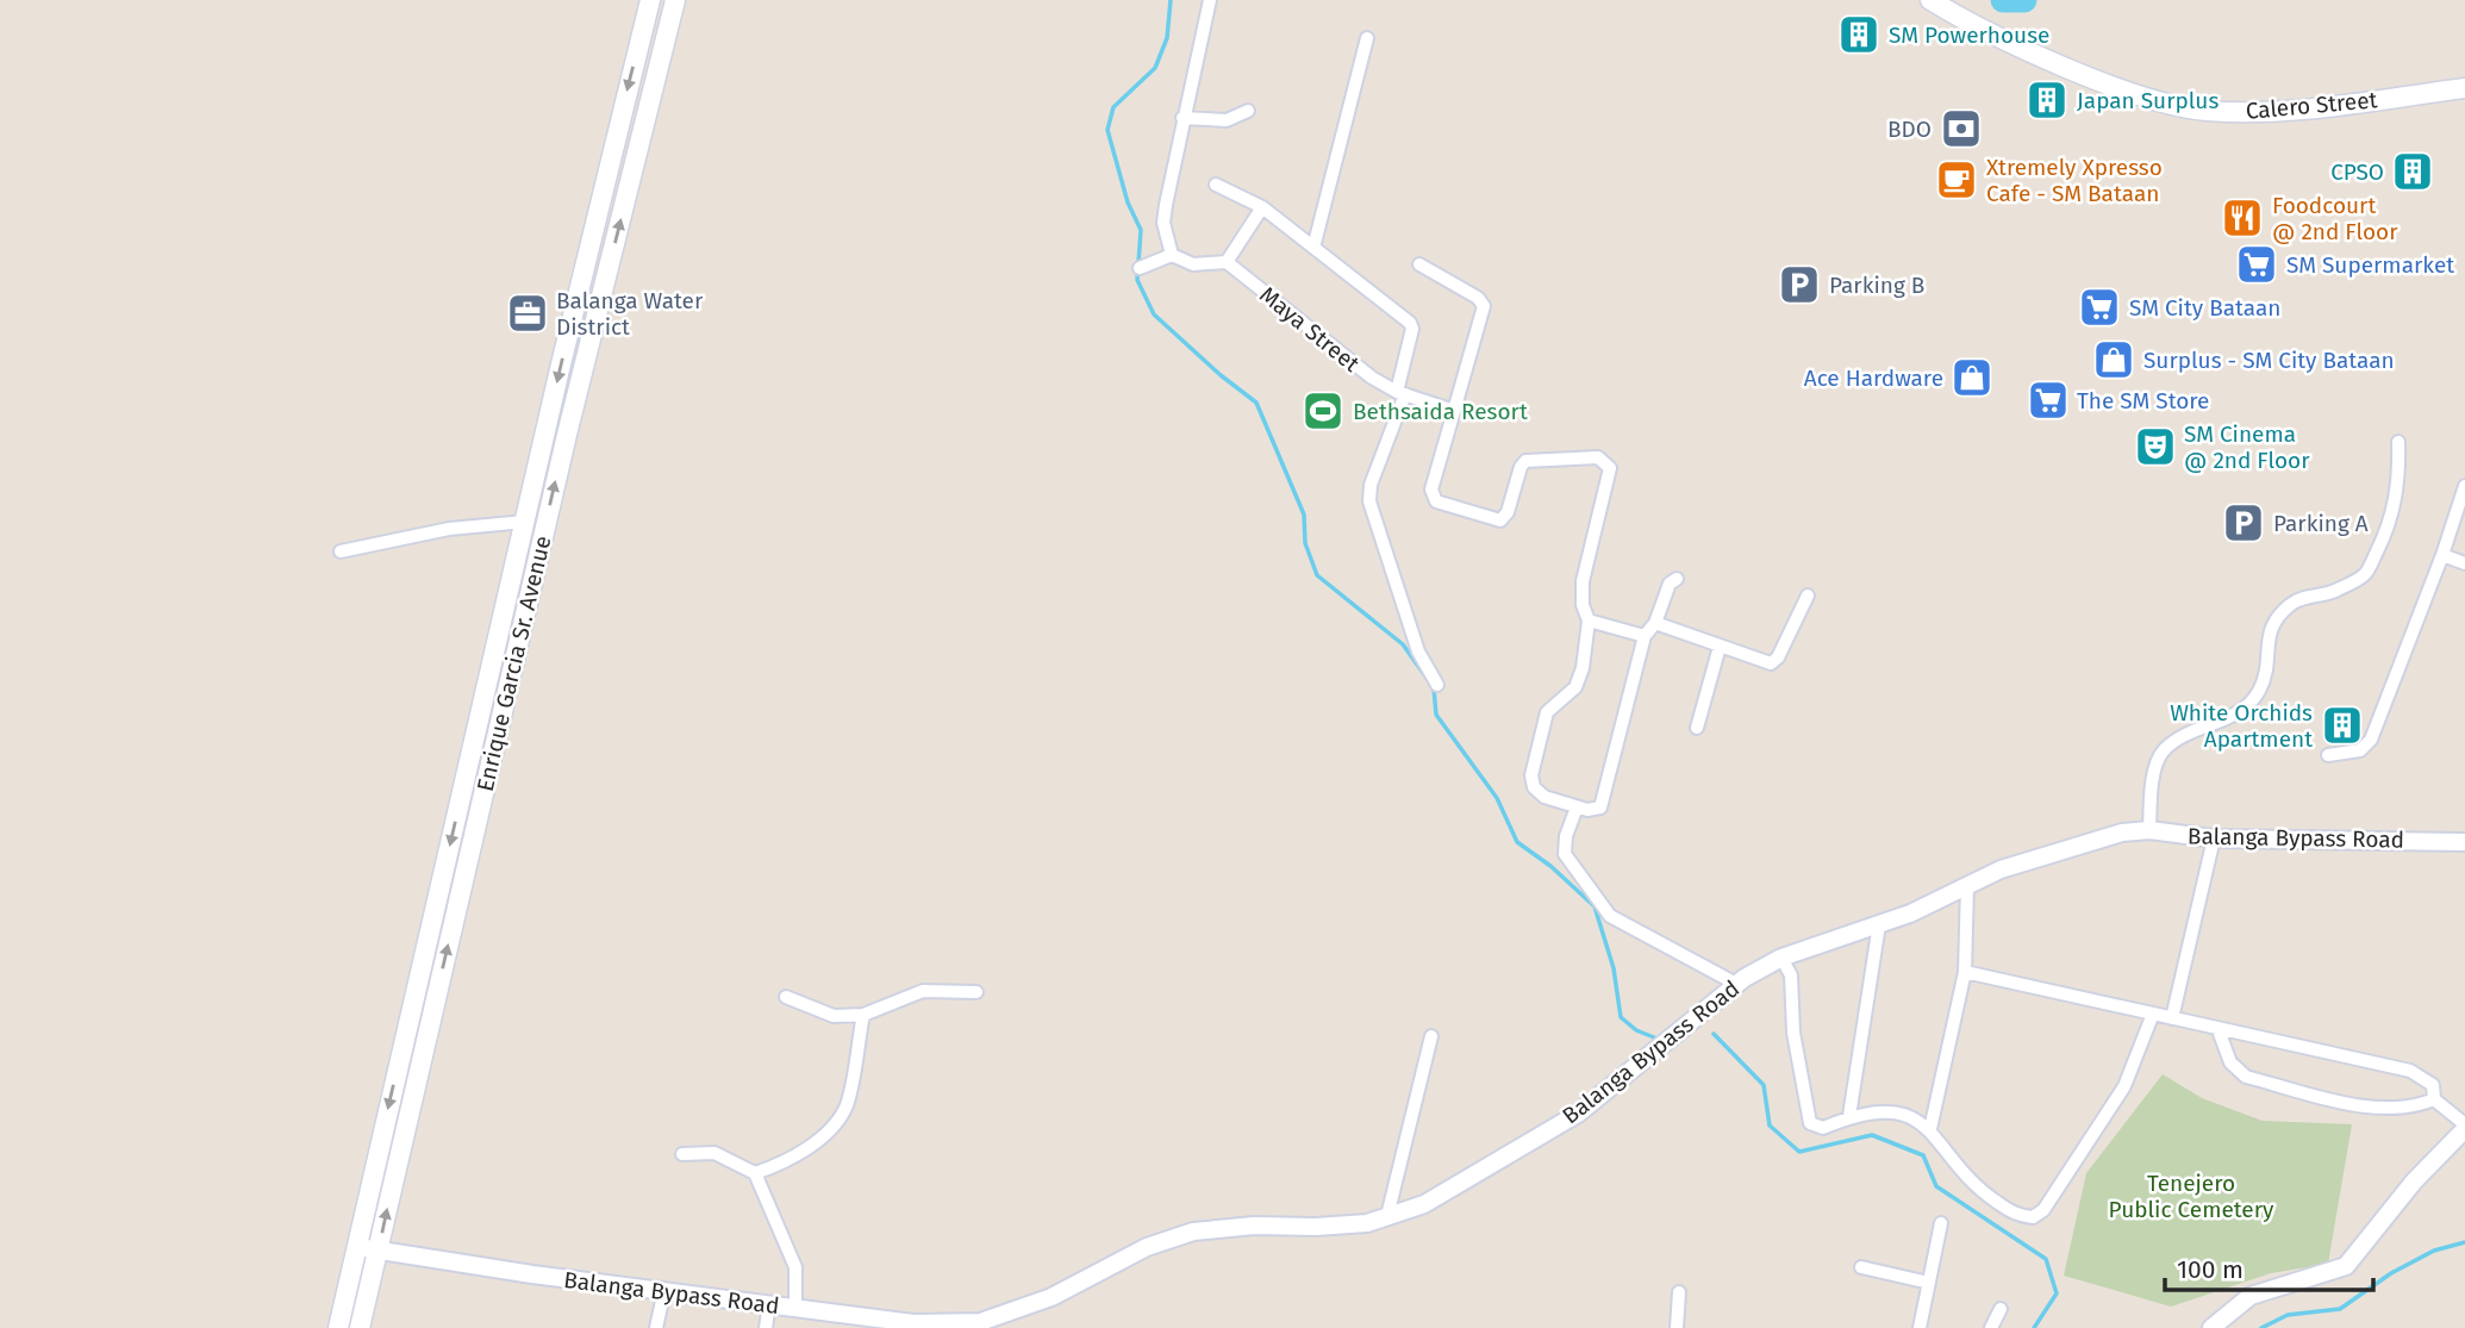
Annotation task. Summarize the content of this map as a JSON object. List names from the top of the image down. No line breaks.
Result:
{"streets":{"main road":["Calero Street","Enrique Garcia Sr. Avenue"],"street":["Maya Street","Balanga Bypass Road"]},"crossings":[["Enrique Garcia Sr. Avenue","Balanga Bypass Road"]],"parks":["Tenejero Public Cemetery"],"places":{"building":["SM Powerhouse","Japan Surplus","CPSO","White Orchids Apartment"],"bank":["BDO"],"cafe":["Xtremely Xpresso Cafe - SM Bataan"],"restaurant":["Foodcourt @ 2nd Floor"],"supermarket":["SM Supermarket","SM City Bataan","The SM Store"],"parking":["Parking B","Parking A"],"office":["Balanga Water District"],"shop":["Surplus - SM City Bataan","Ace Hardware"],"sports":["Bethsaida Resort"],"theatre":["SM Cinema @ 2nd Floor"]},"scale_bar":"100 m"}
